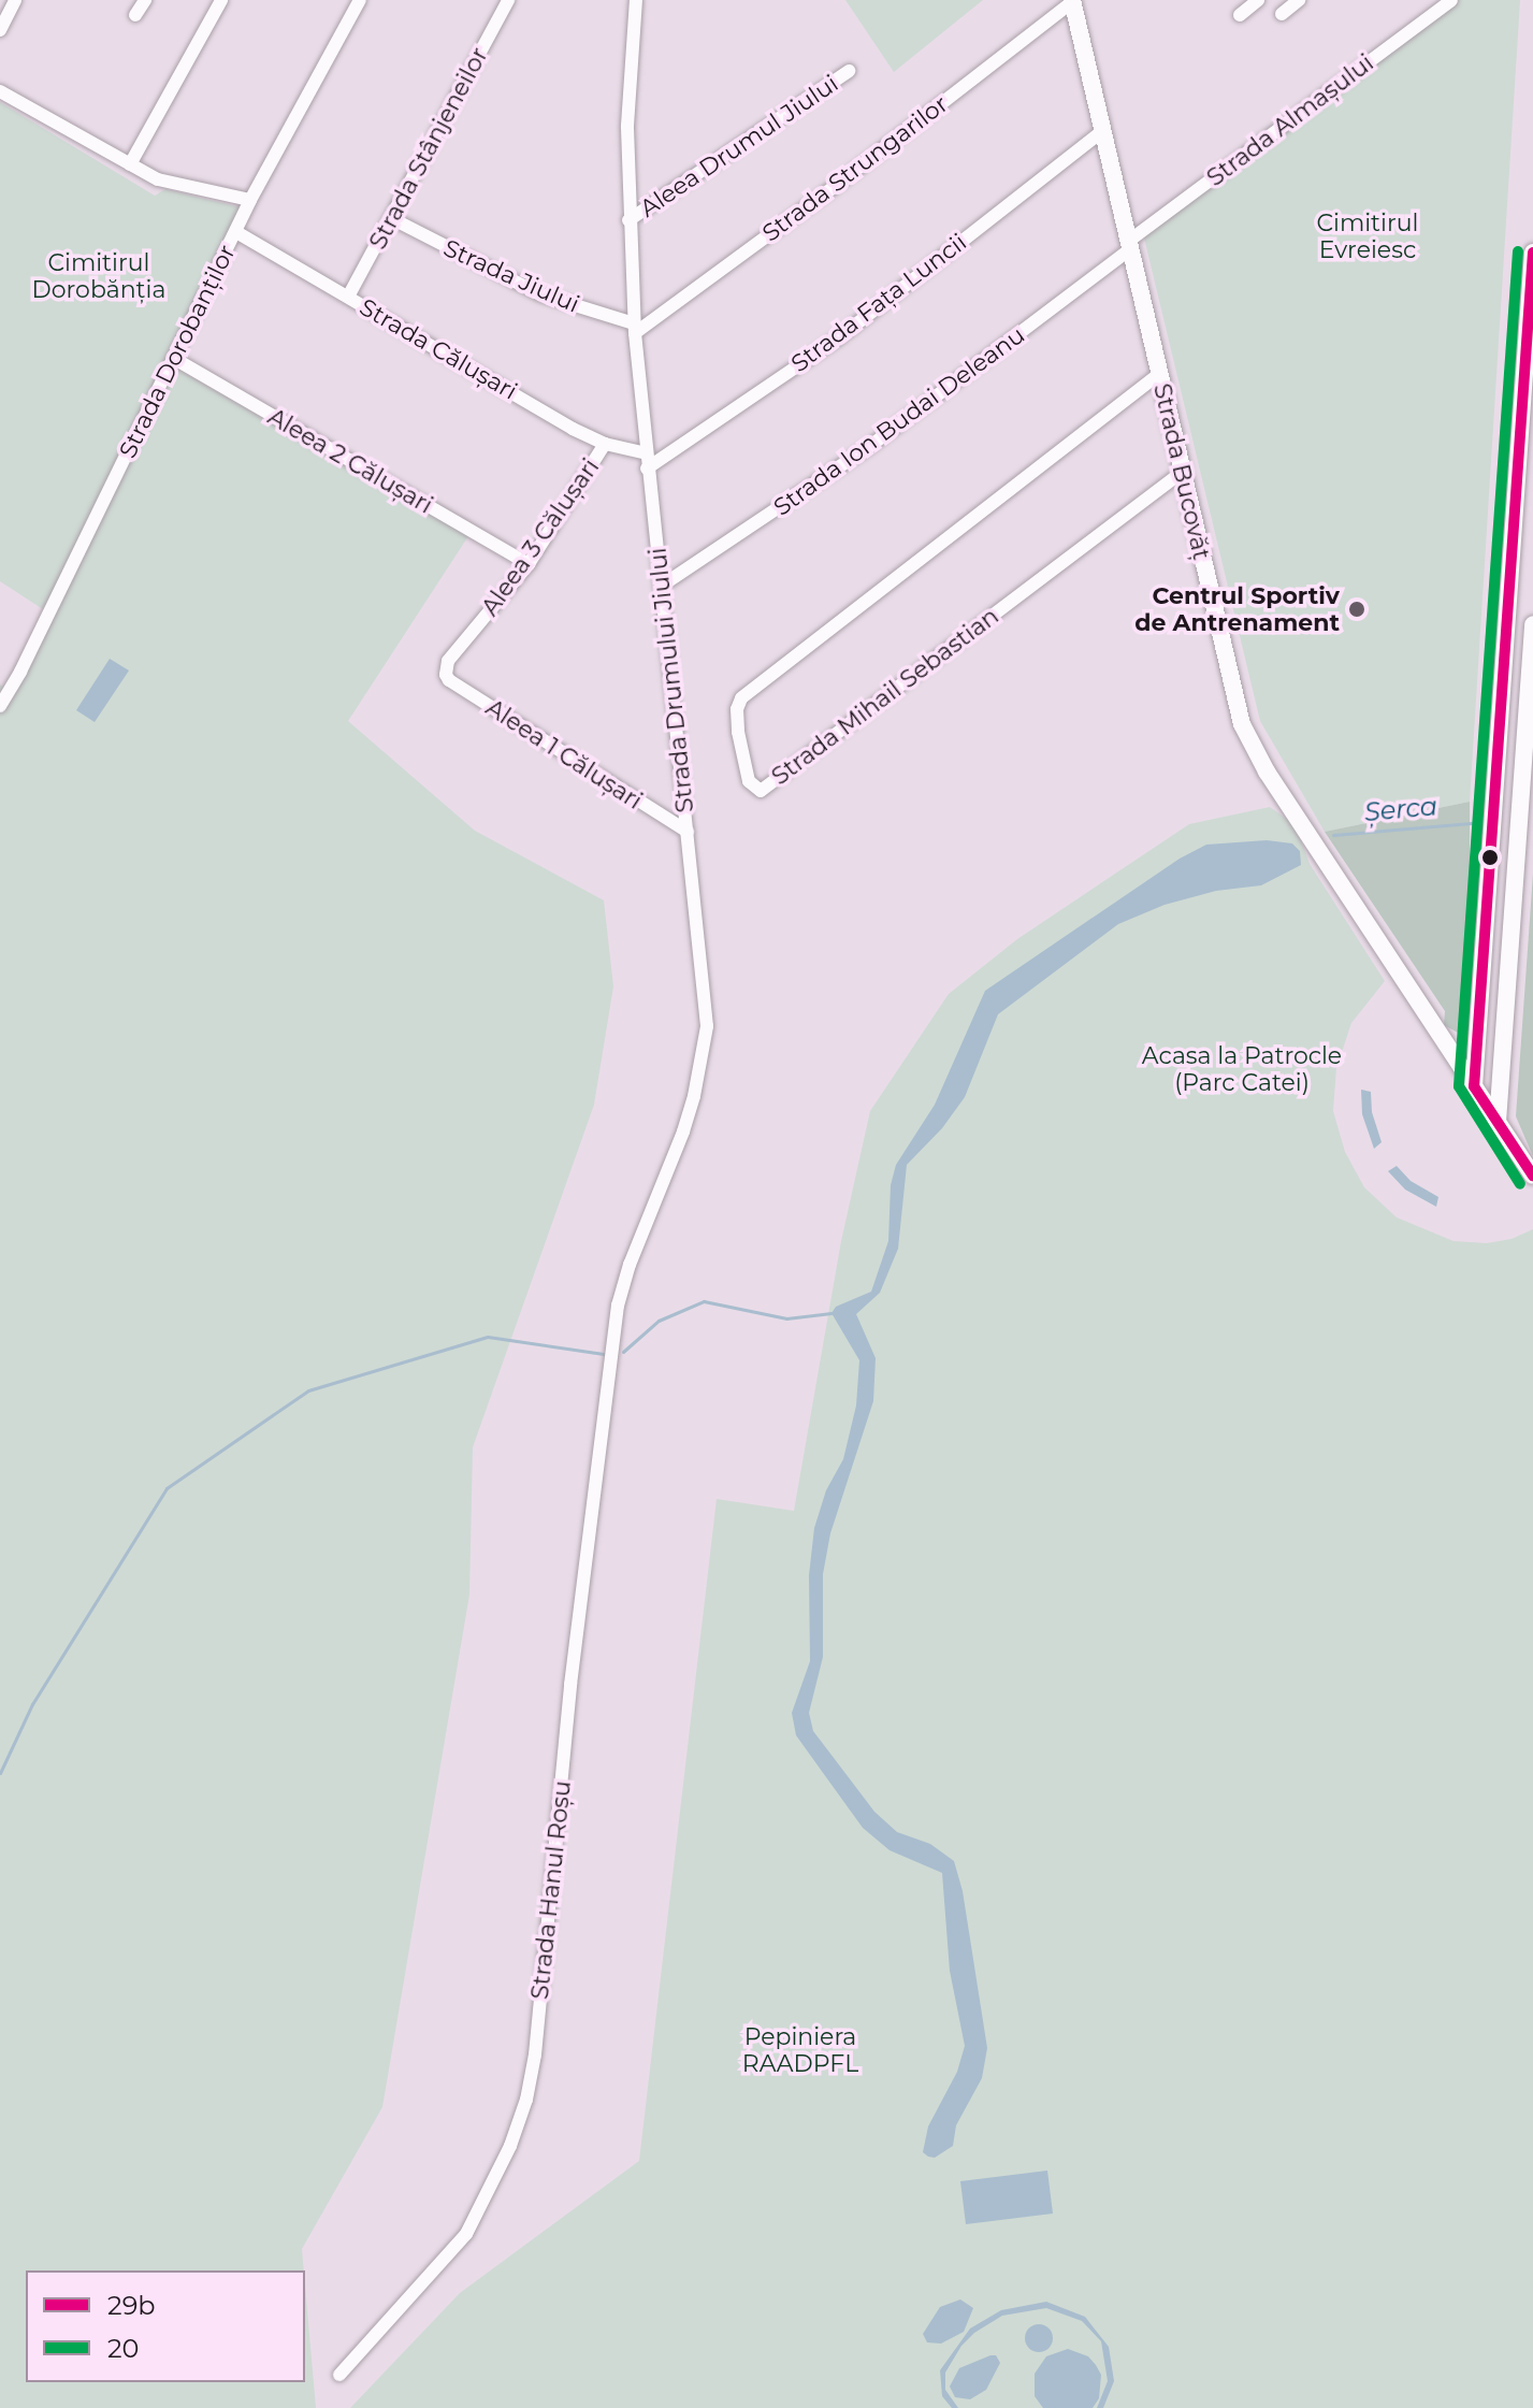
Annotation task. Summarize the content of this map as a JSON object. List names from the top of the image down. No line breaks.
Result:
{"streets":{"main road":["Strada Bucovăț"],"street":["Strada Almașului","Aleea Drumul Jiului","Strada Stânjeneilor","Strada Strungarilor","Strada Jiului","Strada Fața Luncii","Strada Călușari","Strada Dorobanților","Strada Ion Budai Deleanu","Aleea 2 Călușari","Aleea 3 Călușari","Strada Drumului Jiului","Strada Mihail Sebastian","Aleea 1 Călușari","Strada Hanul Roșu"]},"crossings":[["Strada Almașului","Strada Ion Budai Deleanu"],["Strada Almașului","Strada Bucovăț"],["Aleea Drumul Jiului","Strada Drumului Jiului"],["Strada Stânjeneilor","Strada Jiului"],["Strada Stânjeneilor","Strada Călușari"],["Strada Strungarilor","Strada Jiului"],["Strada Strungarilor","Strada Bucovăț"],["Strada Strungarilor","Strada Drumului Jiului"],["Strada Jiului","Strada Drumului Jiului"],["Strada Fața Luncii","Strada Bucovăț"],["Strada Fața Luncii","Strada Drumului Jiului"],["Strada Călușari","Strada Dorobanților"],["Strada Călușari","Aleea 3 Călușari"],["Strada Călușari","Strada Drumului Jiului"],["Strada Dorobanților","Aleea 2 Călușari"],["Strada Ion Budai Deleanu","Strada Bucovăț"],["Strada Ion Budai Deleanu","Strada Drumului Jiului"],["Aleea 2 Călușari","Aleea 3 Călușari"],["Strada Bucovăț","Strada Mihail Sebastian"],["Aleea 3 Călușari","Aleea 1 Călușari"],["Strada Drumului Jiului","Aleea 1 Călușari"],["Strada Drumului Jiului","Strada Hanul Roșu"]],"water":["Șerca"],"parks":["Cimitirul Evreiesc","Cimitirul Dorobănția","Acasa la Patrocle (Parc Catei)","Pepiniera RAADPFL"],"places":["Centrul Sportiv de Antrenament"],"lines":["transit line 20","transit line 29b"],"legend":["29b","20"]}
